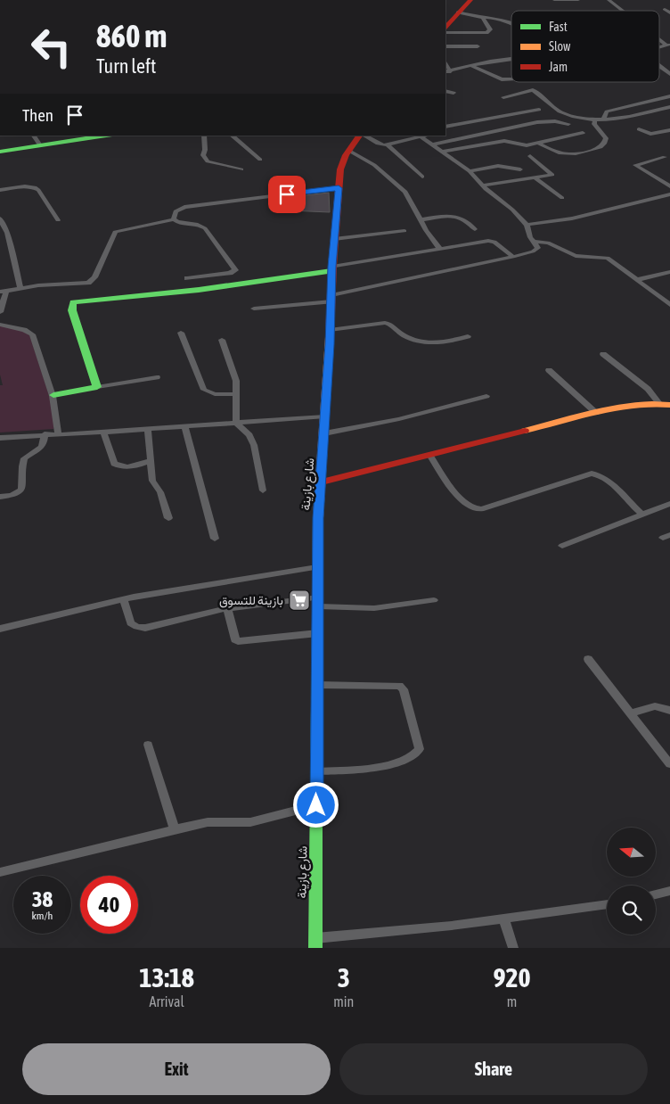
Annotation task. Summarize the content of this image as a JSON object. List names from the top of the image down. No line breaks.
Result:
{"streets":{"main road":["شارع بازينة"]},"places":{"supermarket":["بازينة للتسوق"]},"legend":["Fast","Slow","Jam"],"north":"left","page":{"turn":["860 m","Turn left"],"then":"Then","speed":"38 km/h","limit":"40","eta":["13:18","Arrival","3","min","920","m"],"buttons":["Exit","Share"]}}
